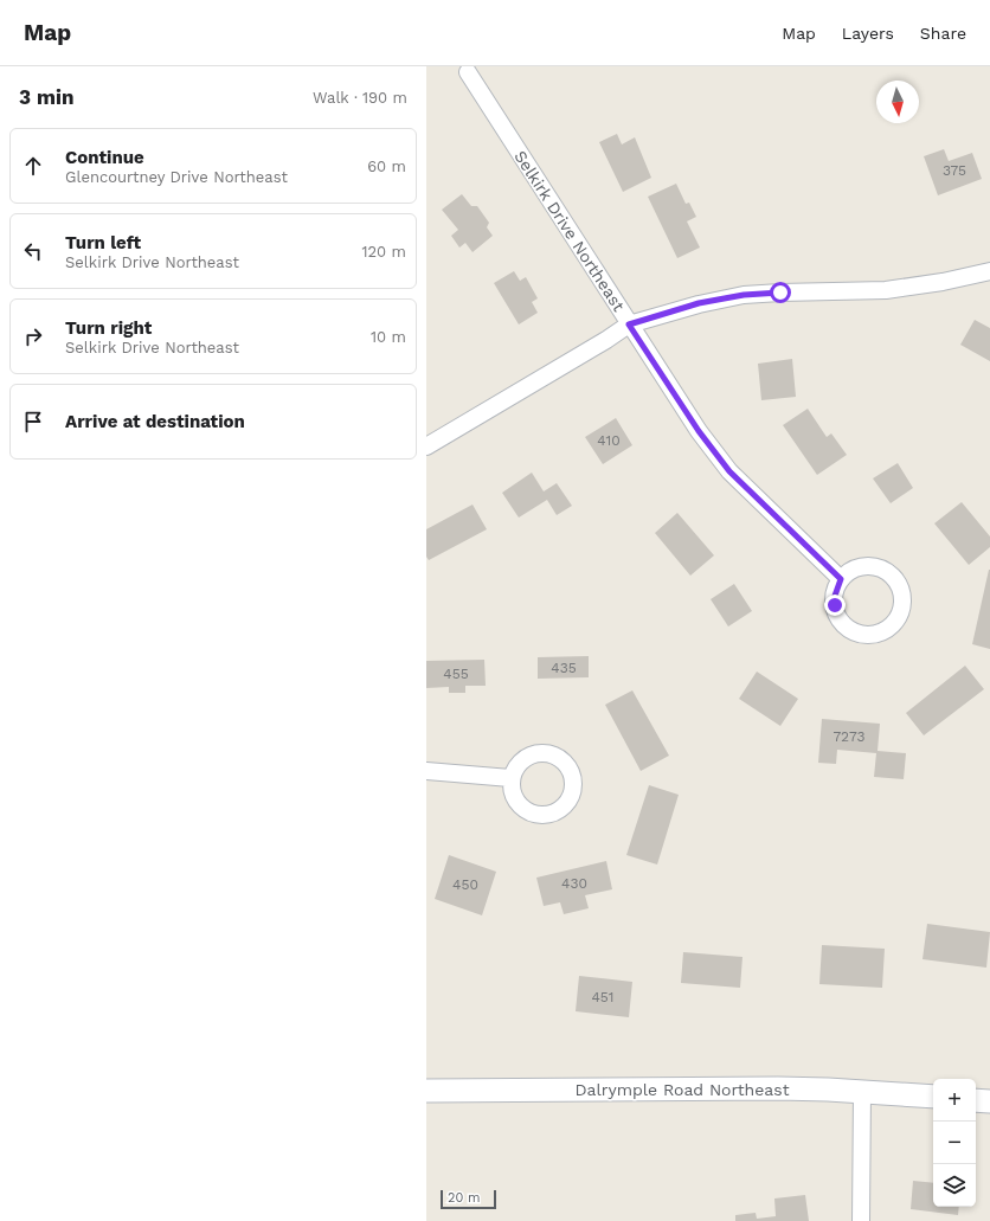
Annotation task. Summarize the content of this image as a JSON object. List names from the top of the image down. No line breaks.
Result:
{"streets":{"street":["Selkirk Drive Northeast","Dalrymple Road Northeast"]},"house_numbers":["375","410","435","455","7273","430","450","451"],"scale_bar":"20 m","north":"bottom","page":{"header":"Map","nav":["Map","Layers","Share"],"heading":["3 min","Walk · 190 m"],"list":[["Continue","Glencourtney Drive Northeast","60 m"],["Turn left","Selkirk Drive Northeast","120 m"],["Turn right","Selkirk Drive Northeast","10 m"],"Arrive at destination"],"map_buttons":["+","−"],"scale":"20 m"}}
